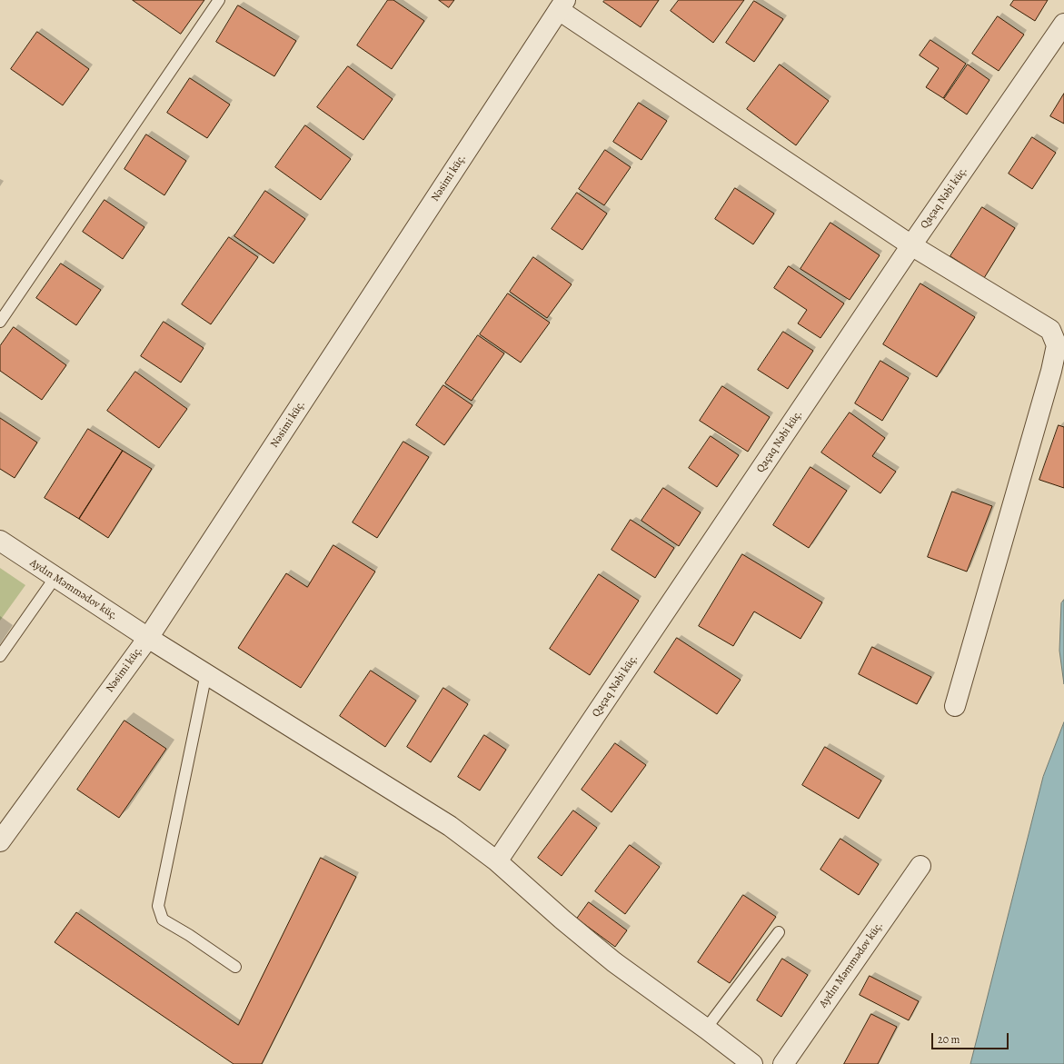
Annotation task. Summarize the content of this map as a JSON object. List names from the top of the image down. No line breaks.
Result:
{"streets":{"street":["Nəsimi küç.","Qaçaq Nəbi küç.","Aydın Məmmədov küç."]},"crossings":[["Nəsimi küç.","Aydın Məmmədov küç."],["Qaçaq Nəbi küç.","Aydın Məmmədov küç."]],"scale_bar":"20 m"}
